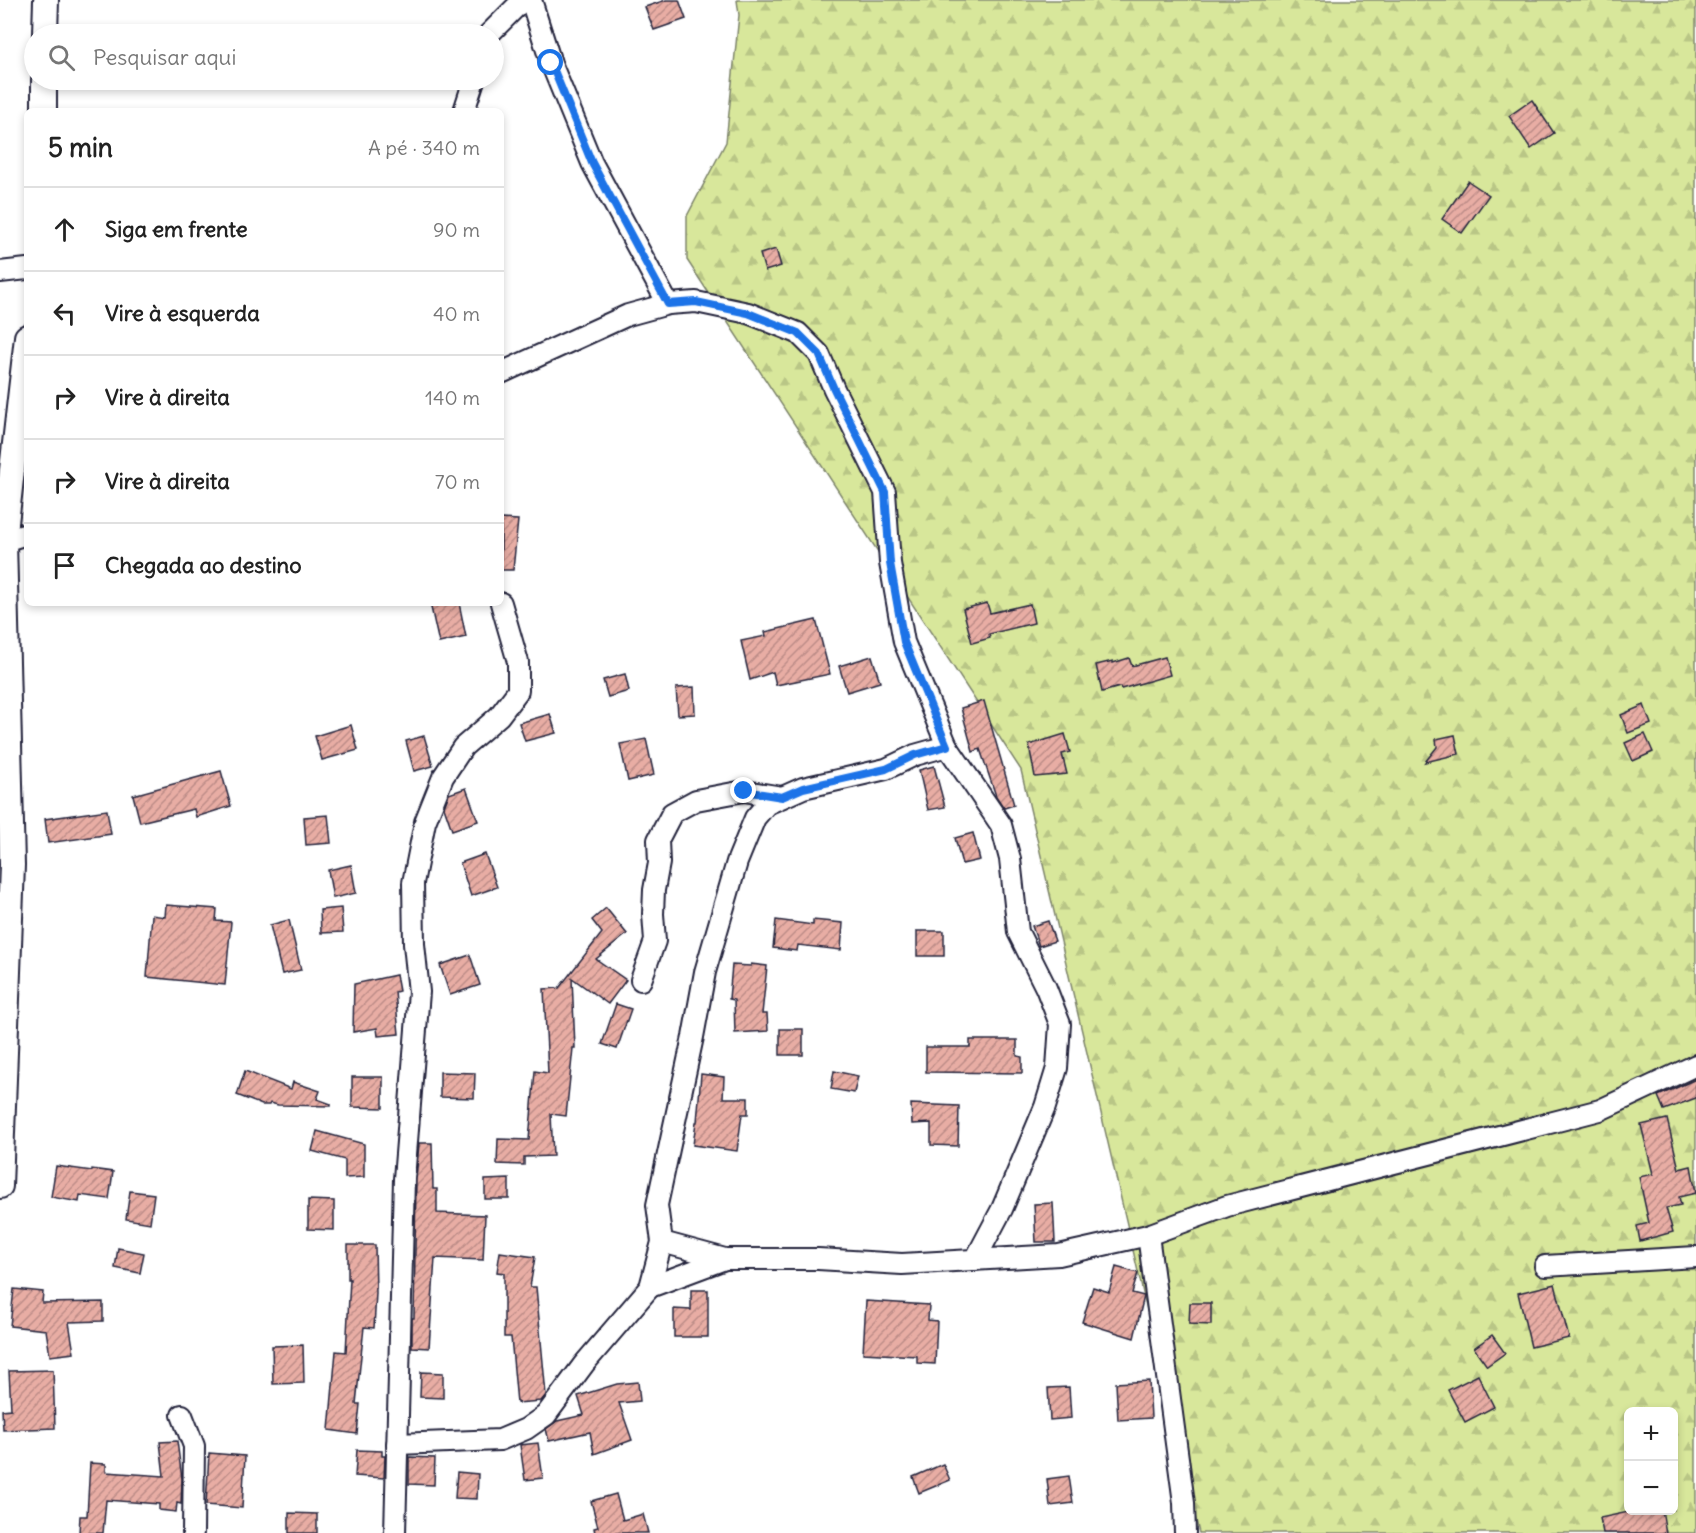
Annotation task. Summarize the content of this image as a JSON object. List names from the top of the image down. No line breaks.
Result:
{"page":{"search":"Pesquisar aqui","heading":["5 min","A pé · 340 m"],"list":[["Siga em frente","90 m"],["Vire à esquerda","40 m"],["Vire à direita","140 m"],["Vire à direita","70 m"],"Chegada ao destino"],"map_buttons":["+","−"]}}
